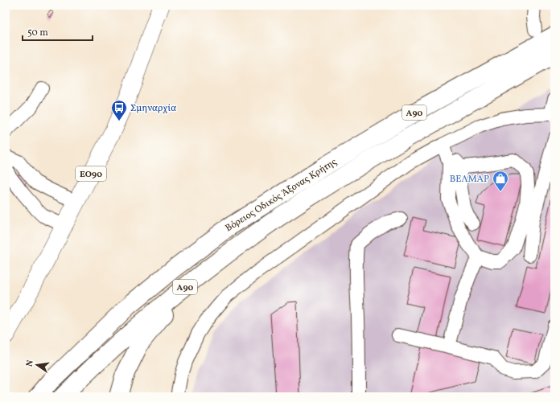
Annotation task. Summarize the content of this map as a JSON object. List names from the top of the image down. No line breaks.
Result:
{"streets":{"highway":["Α90","Βόρειος Οδικός Άξονας Κρήτης"],"main road":["ΕΟ90"]},"places":{"bus stop":["Σμηναρχία"],"shop":["ΒΕΛΜΑΡ"]},"scale_bar":"50 m","north":"left"}
